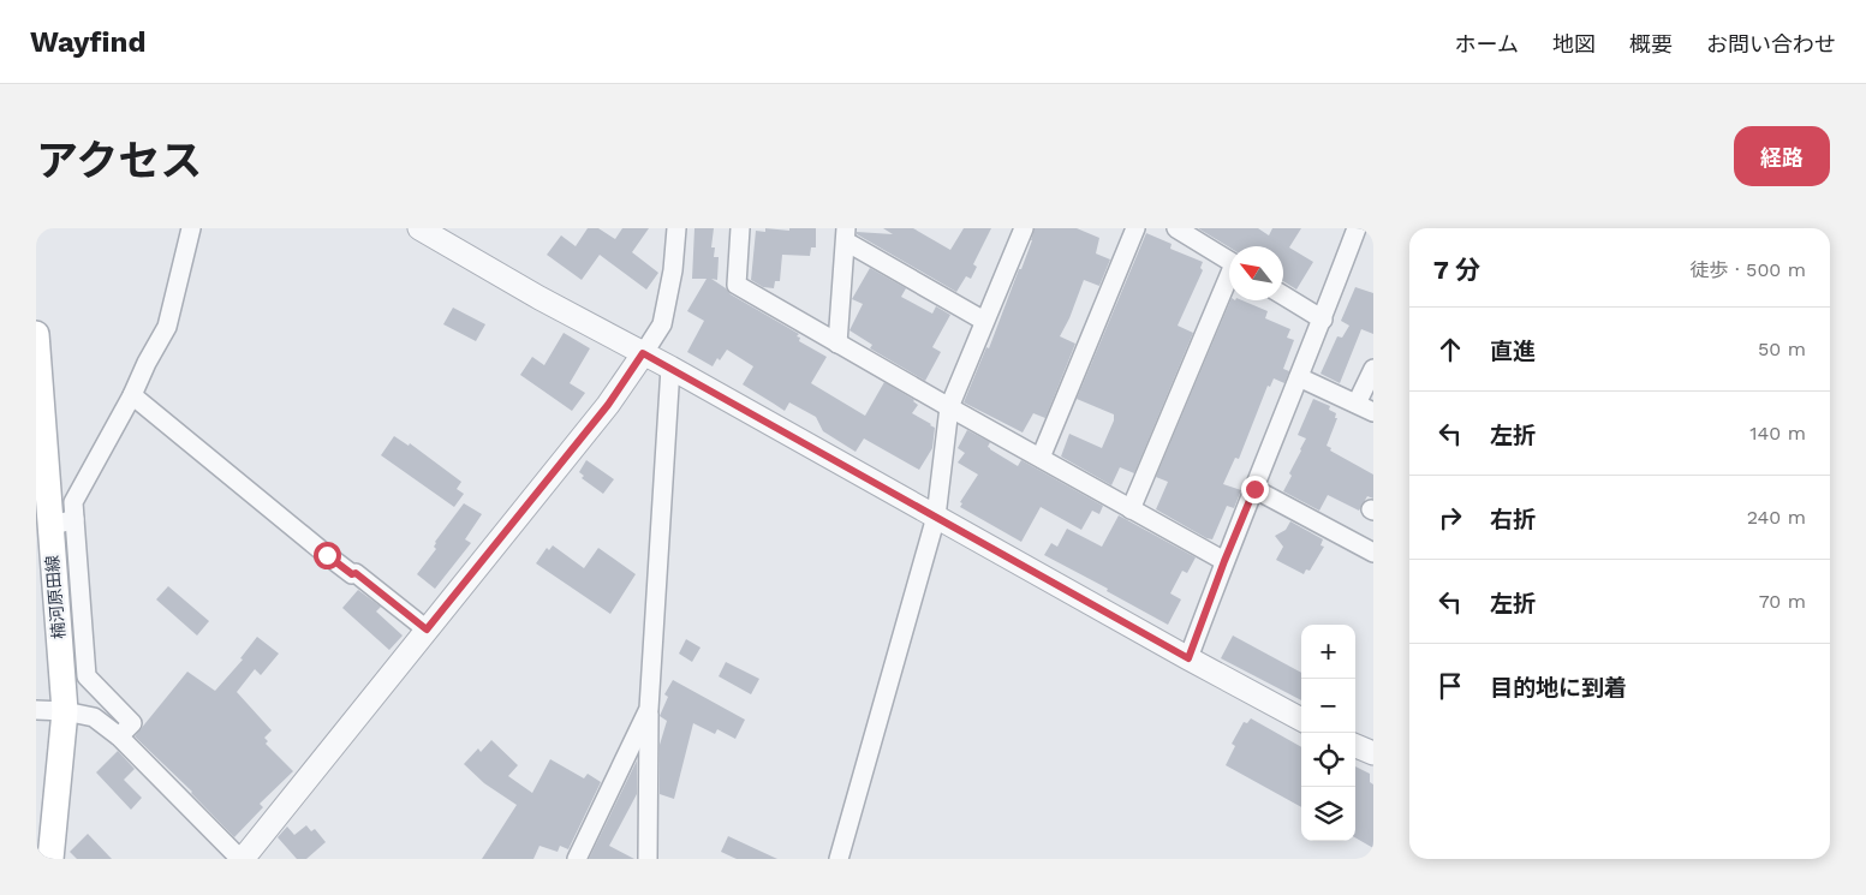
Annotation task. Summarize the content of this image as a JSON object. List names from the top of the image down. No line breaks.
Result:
{"streets":{"main road":["楠河原田線"]},"north":"top left","page":{"header":"Wayfind","nav":["ホーム","地図","概要","お問い合わせ"],"title":"アクセス","buttons":"経路","heading":["7 分","徒歩 · 500 m"],"list":[["直進","50 m"],["左折","140 m"],["右折","240 m"],["左折","70 m"],"目的地に到着"],"map_buttons":["+","−"]}}
